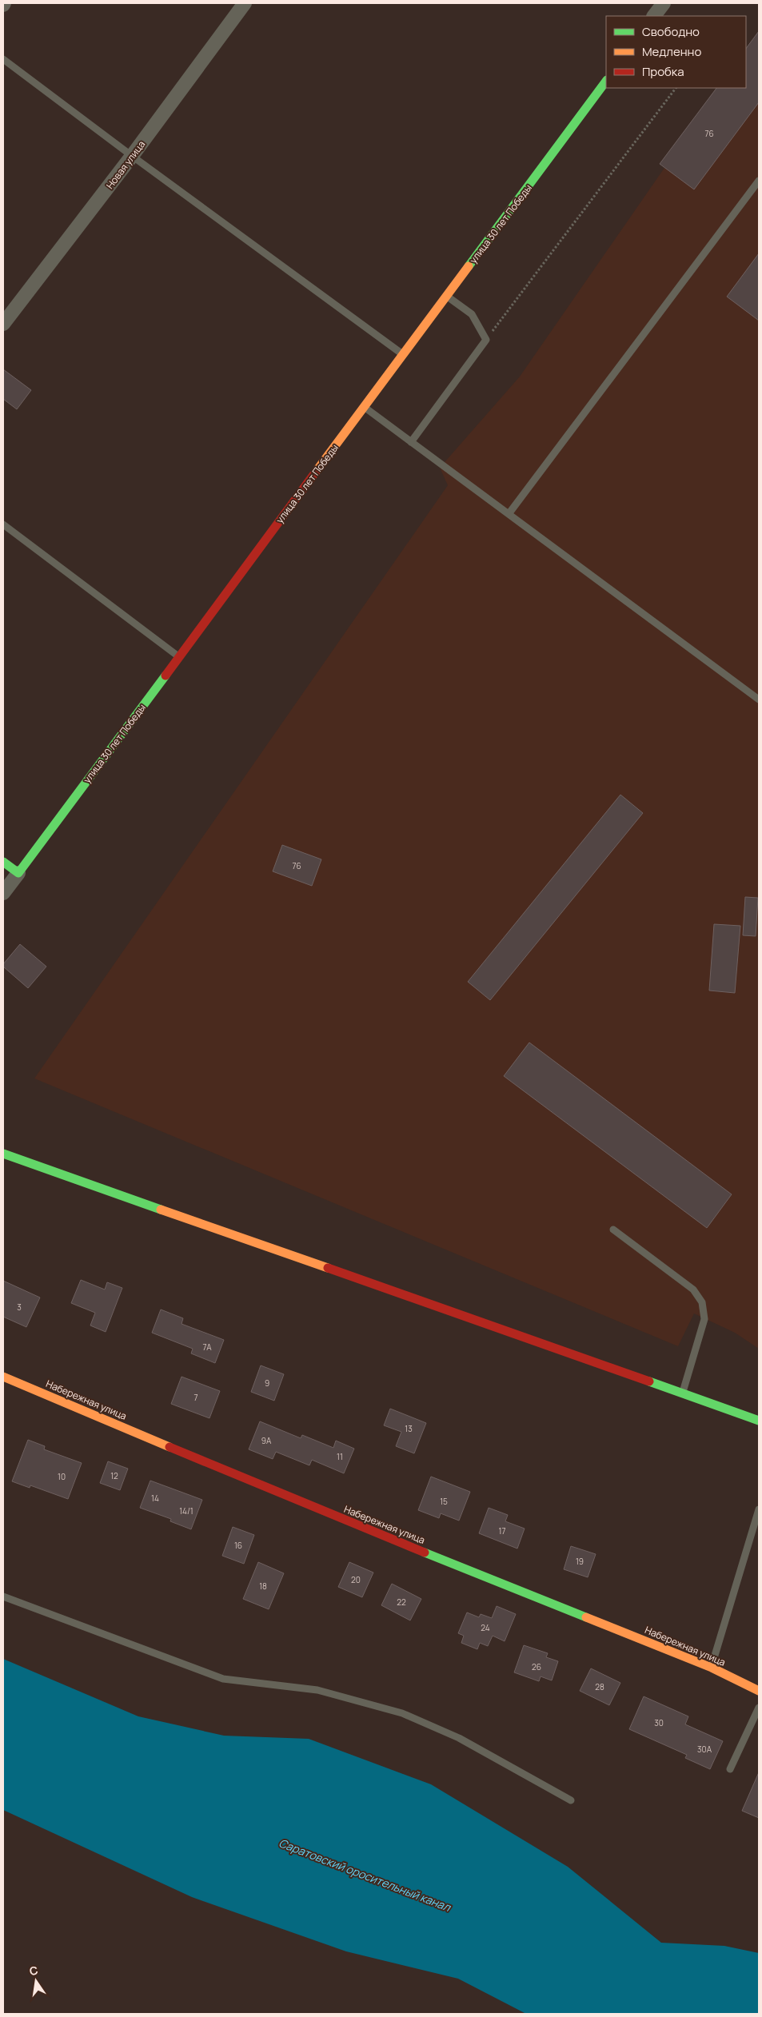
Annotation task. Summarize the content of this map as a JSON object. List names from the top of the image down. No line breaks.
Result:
{"streets":{"street":["Новая улица","улица 30 лет Победы","Набережная улица"]},"water":["Саратовский оросительный канал"],"house_numbers":["76","76","3","7А","9","7","13","9А","11","12","10","14","15","14/1","17","16","19","20","18","22","24","26","28","30","30А"],"legend":["Свободно","Медленно","Пробка"],"north":"top"}
